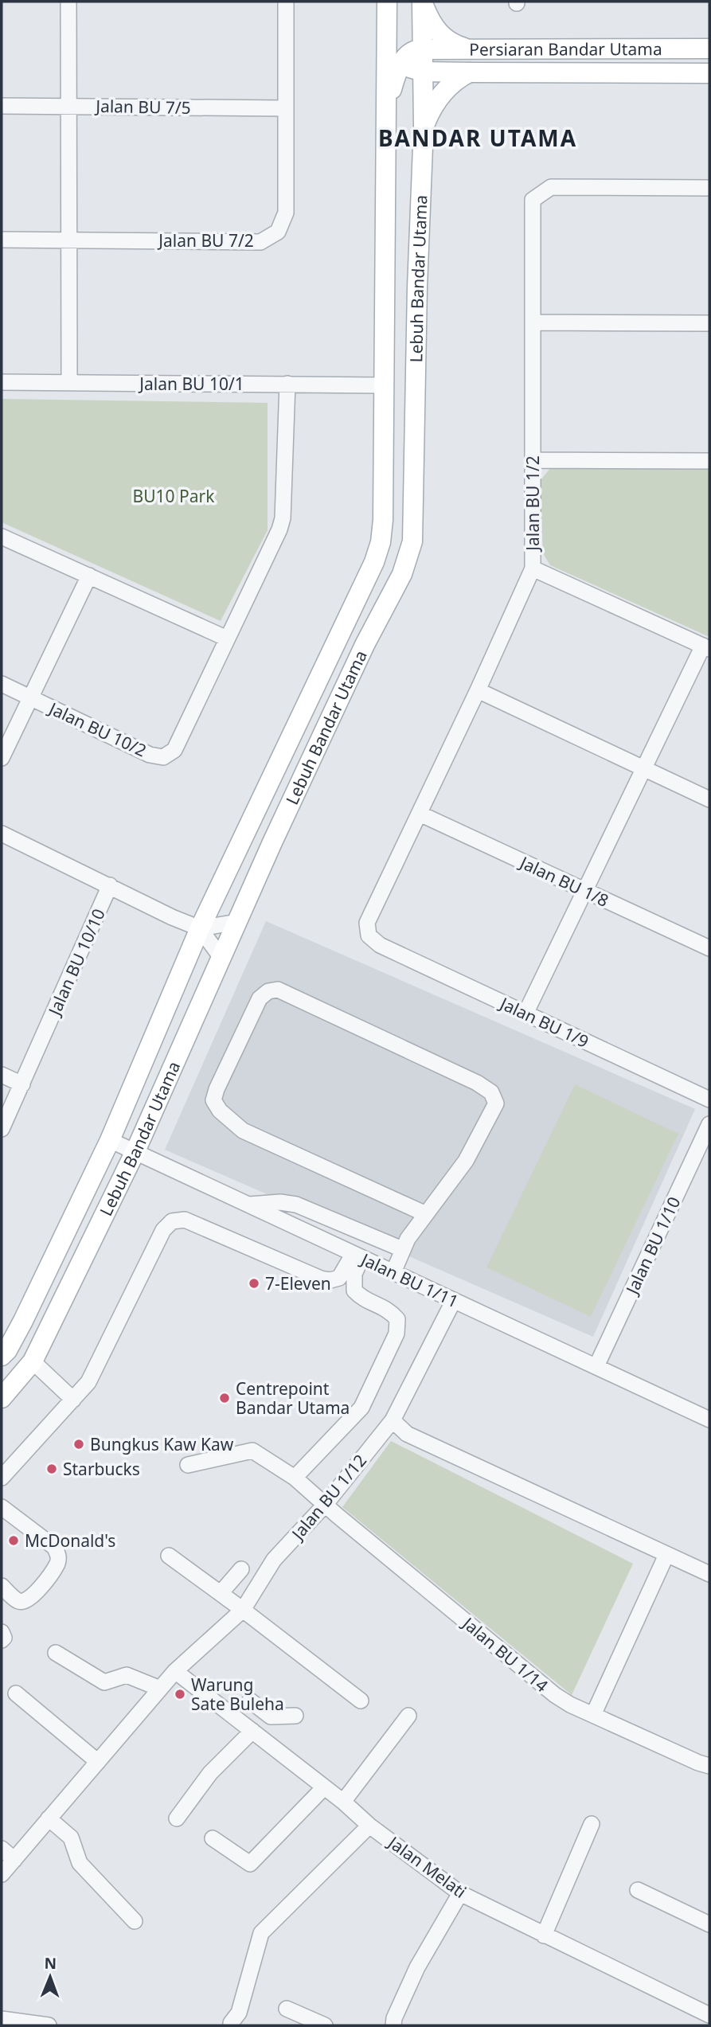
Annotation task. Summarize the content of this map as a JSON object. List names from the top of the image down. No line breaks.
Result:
{"streets":{"main road":["Persiaran Bandar Utama","Lebuh Bandar Utama"],"street":["Jalan BU 7/5","Jalan BU 7/2","Jalan BU 10/1","Jalan BU 1/2","Jalan BU 10/2","Jalan BU 1/8","Jalan BU 10/10","Jalan BU 1/9","Jalan BU 1/10","Jalan BU 1/11","Jalan BU 1/12","Jalan BU 1/14","Jalan Melati"]},"crossings":[["Persiaran Bandar Utama","Lebuh Bandar Utama"],["Jalan BU 7/5","Jalan BU 7/2"],["Lebuh Bandar Utama","Jalan BU 10/1"],["Lebuh Bandar Utama","Jalan BU 1/11"],["Jalan BU 1/2","Jalan BU 1/8"],["Jalan BU 1/2","Jalan BU 1/9"],["Jalan BU 1/10","Jalan BU 1/11"],["Jalan BU 1/11","Jalan BU 1/12"],["Jalan BU 1/12","Jalan BU 1/14"],["Jalan BU 1/12","Jalan Melati"]],"districts":["BANDAR UTAMA"],"parks":["BU10 Park"],"places":["7-Eleven","Centrepoint Bandar Utama","Bungkus Kaw Kaw","Starbucks","McDonald's","Warung Sate Buleha"],"north":"top"}
